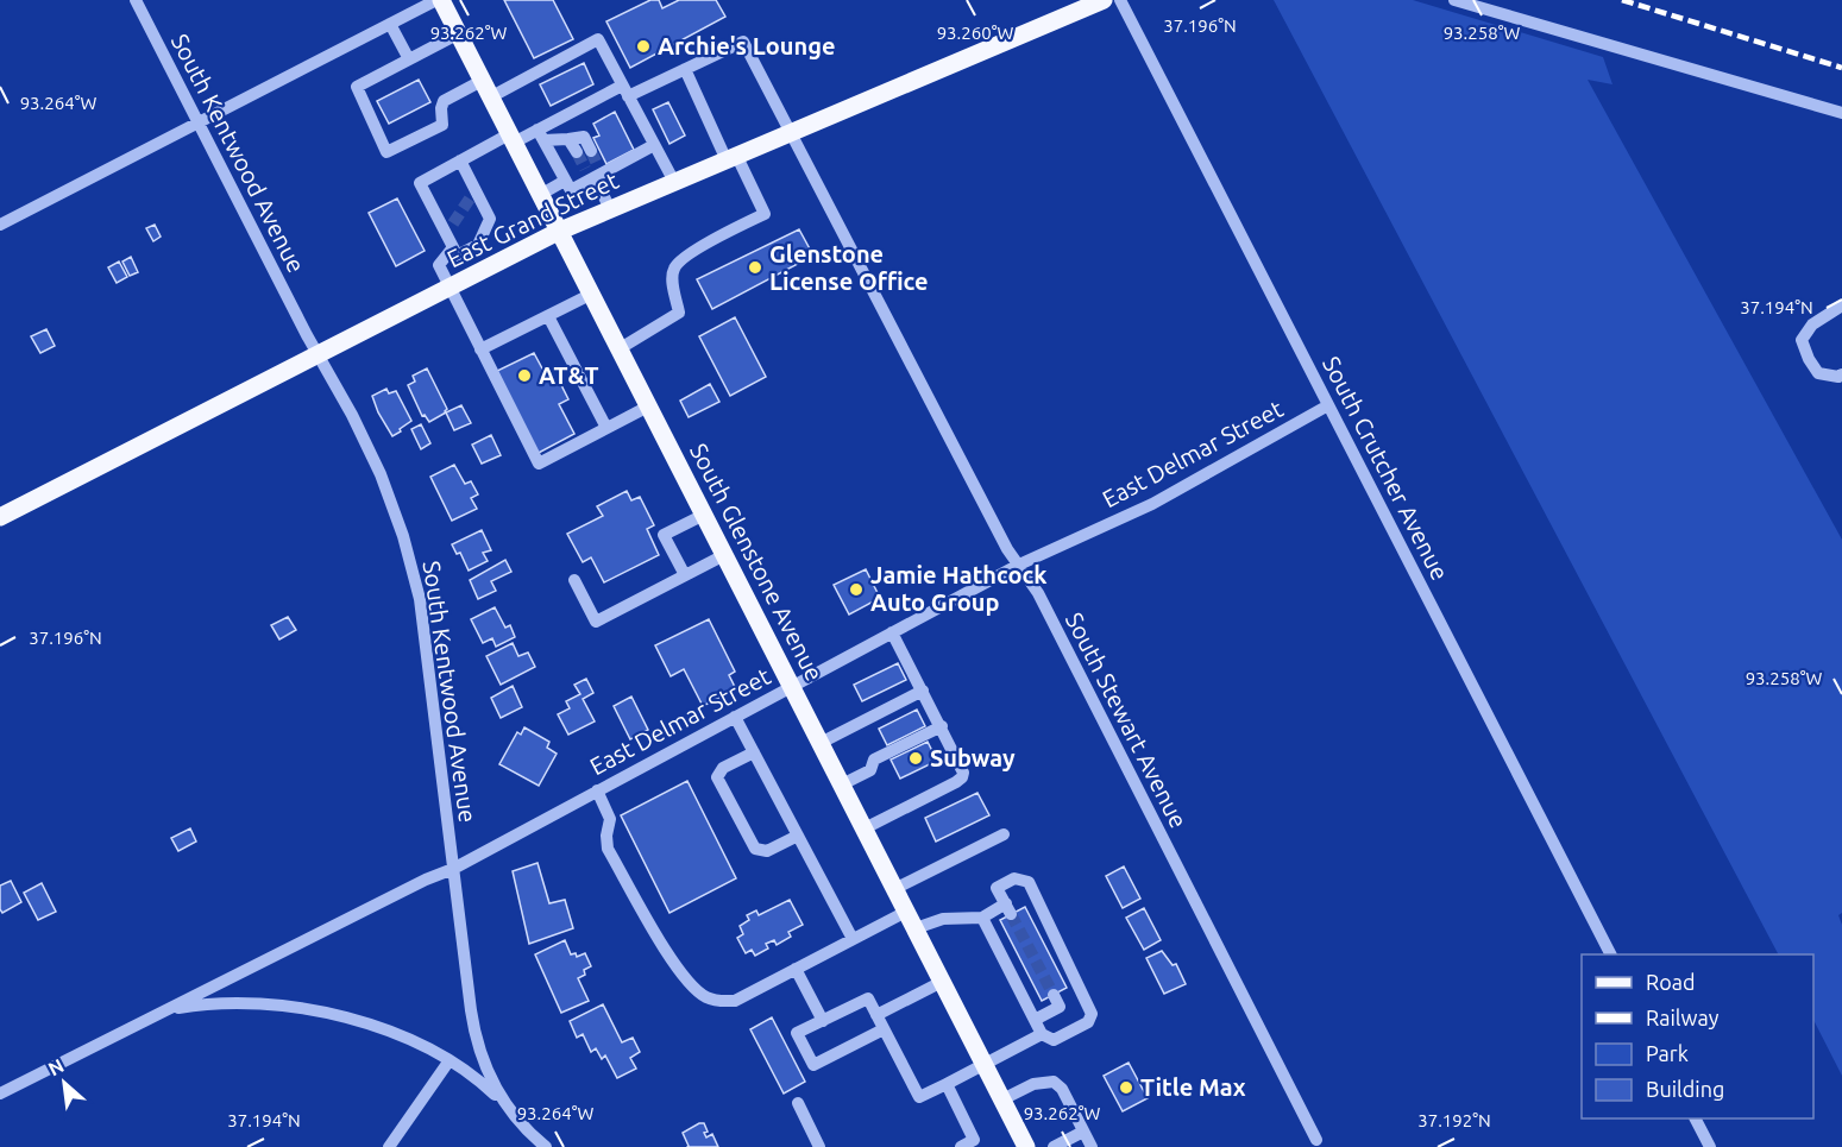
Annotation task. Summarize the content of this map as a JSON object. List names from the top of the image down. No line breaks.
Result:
{"streets":{"main road":["East Grand Street","South Glenstone Avenue"],"street":["South Kentwood Avenue","East Delmar Street","South Crutcher Avenue","South Stewart Avenue"]},"crossings":[["South Kentwood Avenue","East Grand Street"],["South Kentwood Avenue","East Delmar Street"],["East Grand Street","South Glenstone Avenue"],["East Grand Street","South Stewart Avenue"],["East Delmar Street","South Crutcher Avenue"],["East Delmar Street","South Glenstone Avenue"],["East Delmar Street","South Stewart Avenue"]],"places":["Archie's Lounge","Glenstone License Office","AT&T","Jamie Hathcock Auto Group","Subway","Title Max"],"legend":["Road","Railway","Park","Building"],"north":"top left","coordinates":["37.196°N","93.262°W","93.260°W","93.258°W","93.264°W","37.194°N","37.192°N"]}
